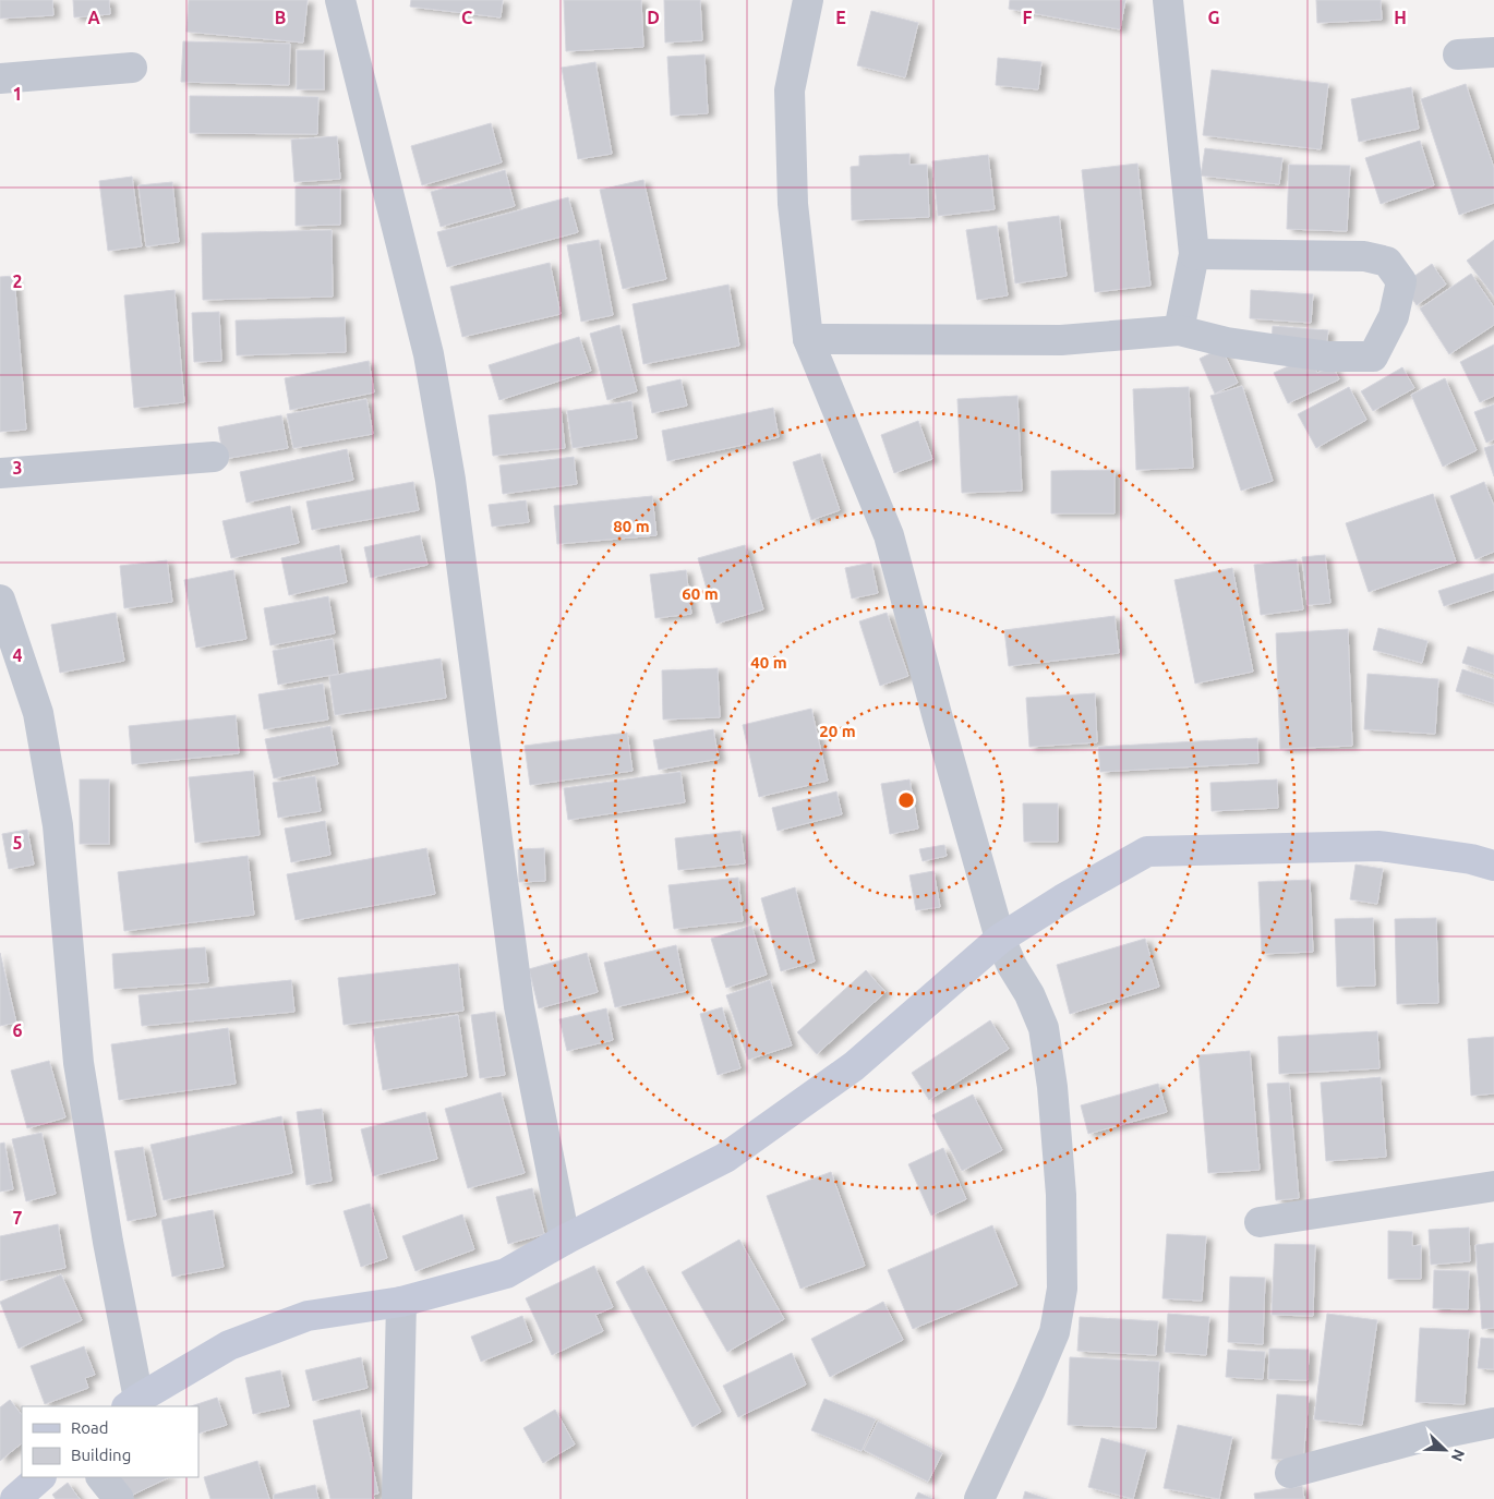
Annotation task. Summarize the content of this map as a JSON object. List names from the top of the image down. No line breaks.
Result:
{"legend":["Road","Building"],"north":"bottom right","grid":{"columns":["A","B","C","D","E","F","G","H"],"rows":["1","2","3","4","5","6","7"]},"rings":["80 m","60 m","40 m","20 m"]}
